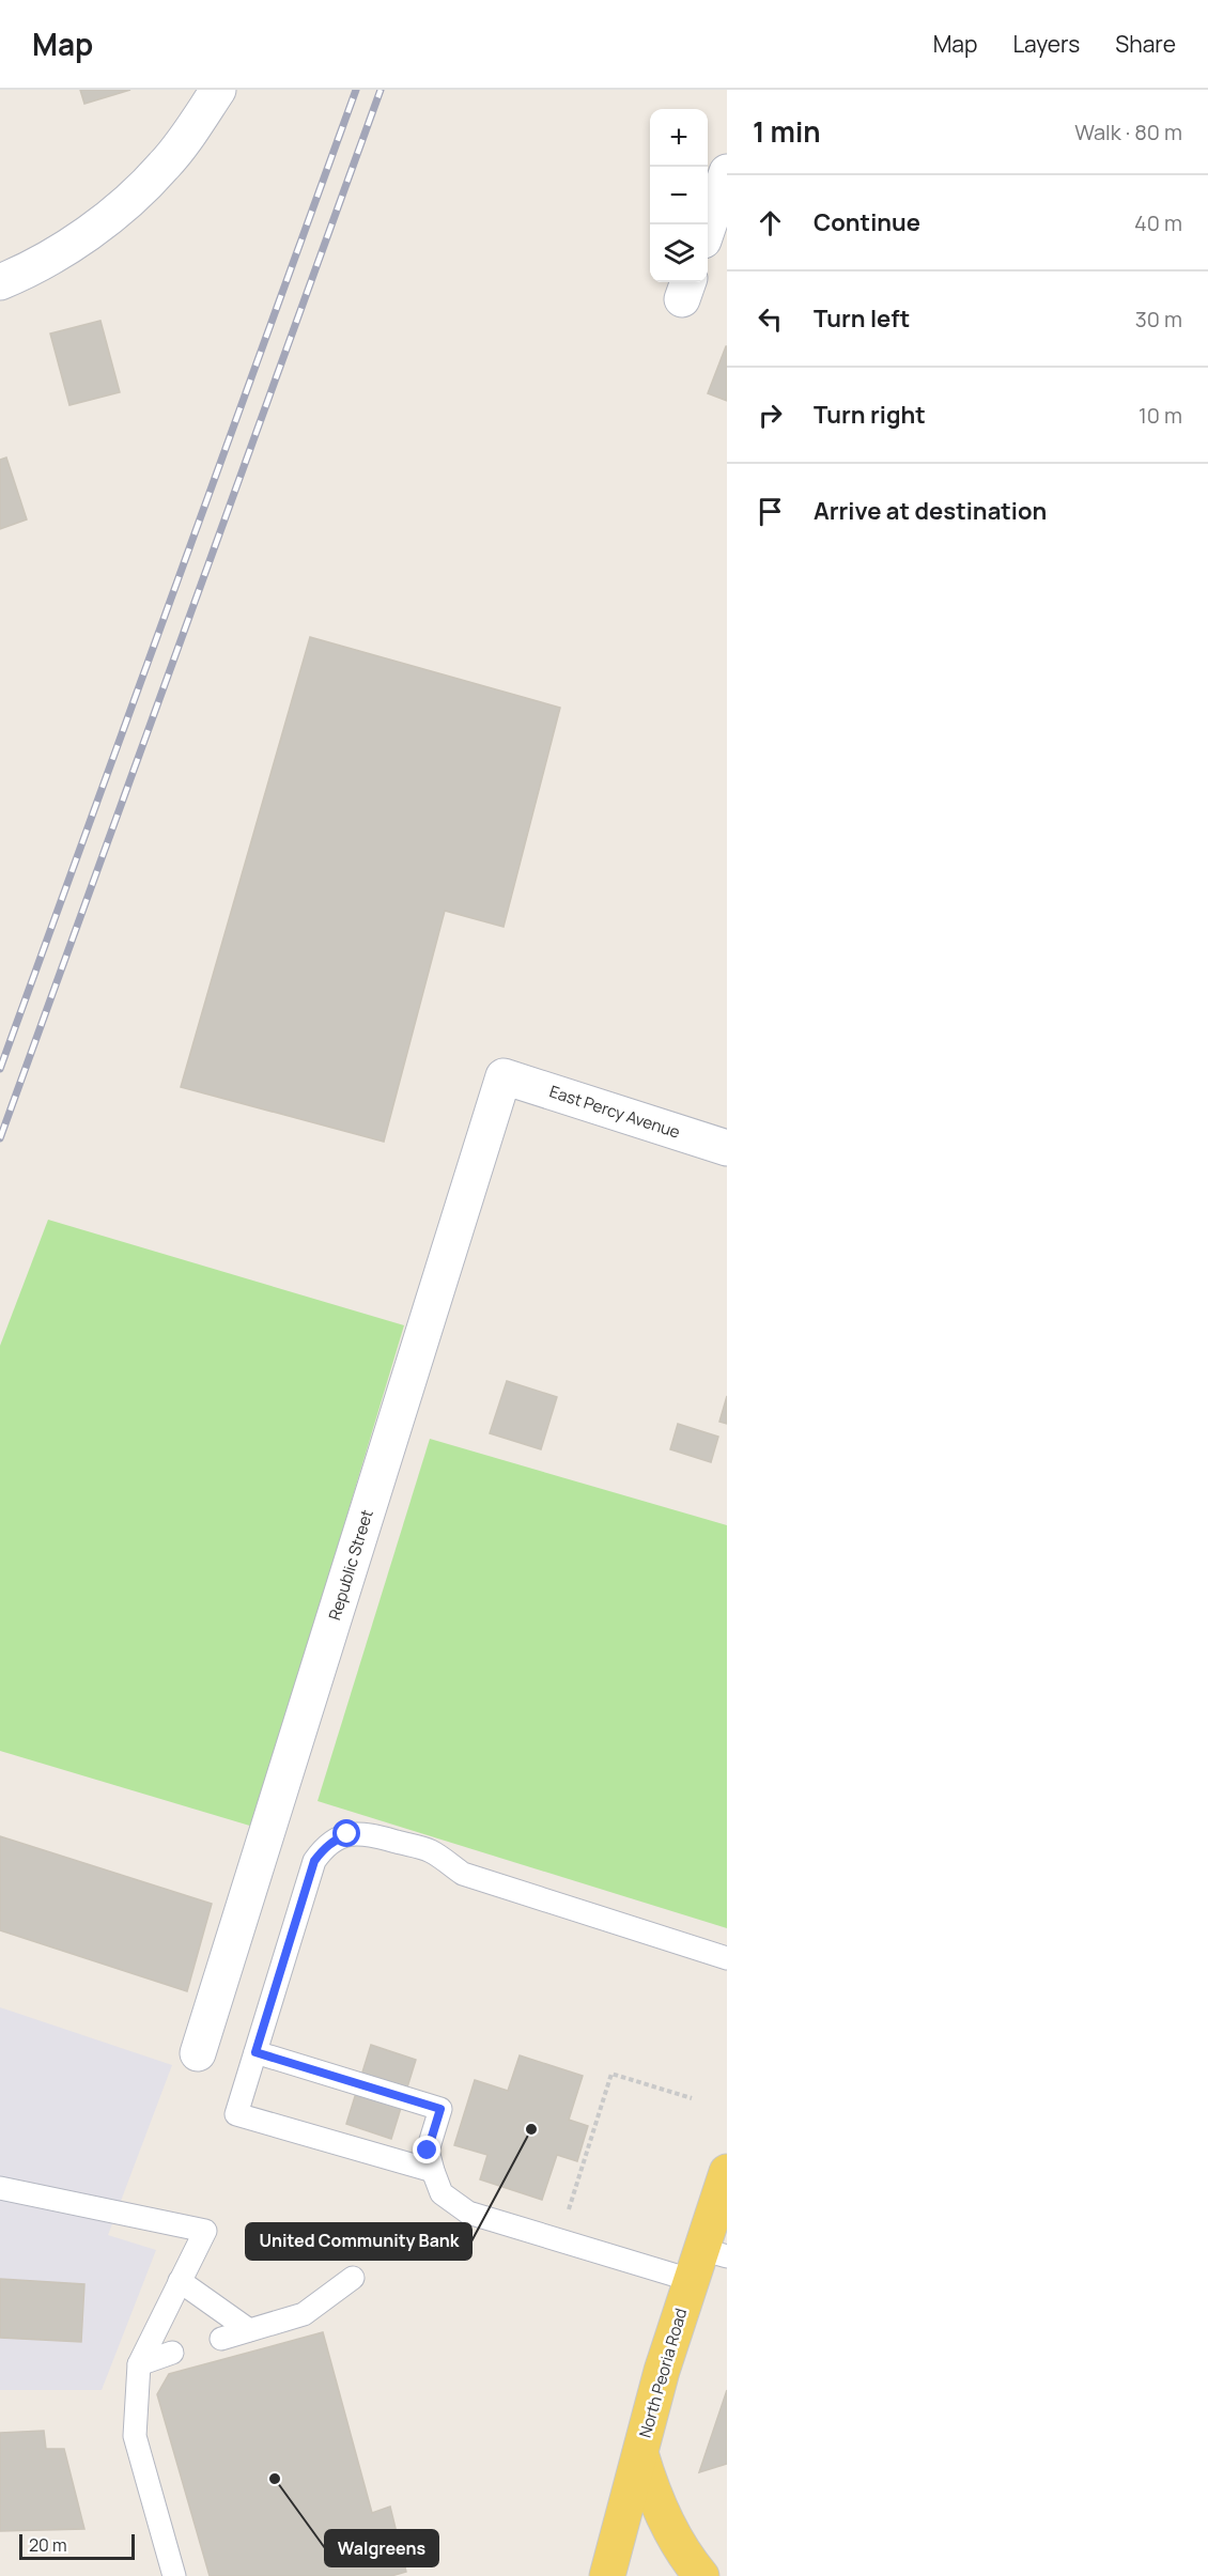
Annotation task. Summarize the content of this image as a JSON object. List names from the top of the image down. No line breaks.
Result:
{"streets":{"main road":["North Peoria Road"],"street":["East Percy Avenue","Republic Street"]},"crossings":[["East Percy Avenue","Republic Street"]],"places":["United Community Bank","Walgreens"],"scale_bar":"20 m","page":{"header":"Map","nav":["Map","Layers","Share"],"heading":["1 min","Walk · 80 m"],"map_buttons":["+","−"],"list":[["Continue","40 m"],["Turn left","30 m"],["Turn right","10 m"],"Arrive at destination"],"scale":"20 m"}}
